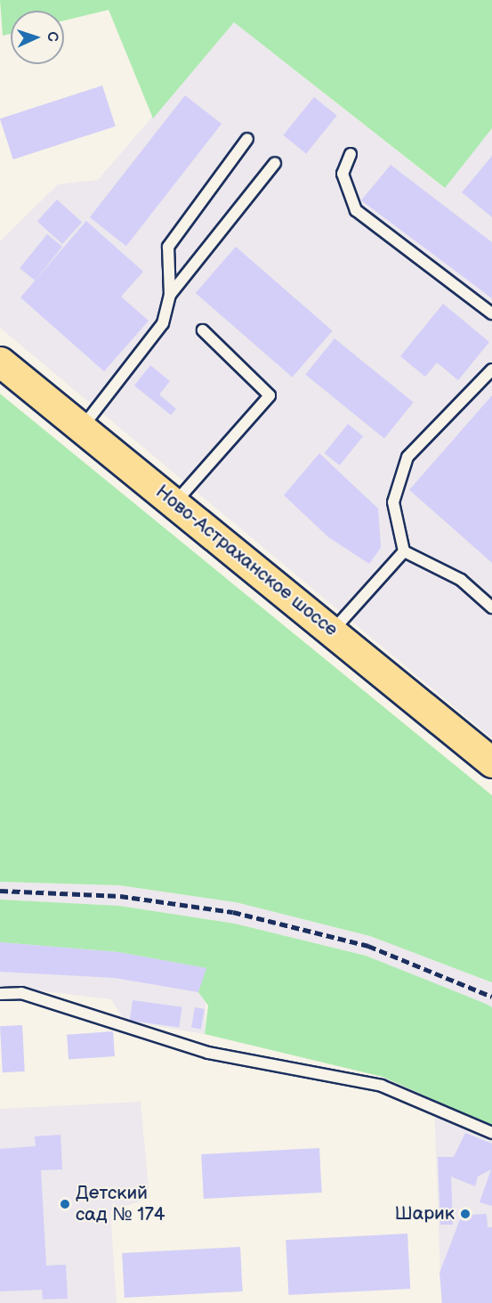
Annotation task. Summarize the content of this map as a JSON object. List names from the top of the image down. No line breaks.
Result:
{"streets":{"main road":["Ново-Астраханское шоссе"]},"places":["Детский сад № 174","Шарик"],"north":"right"}
